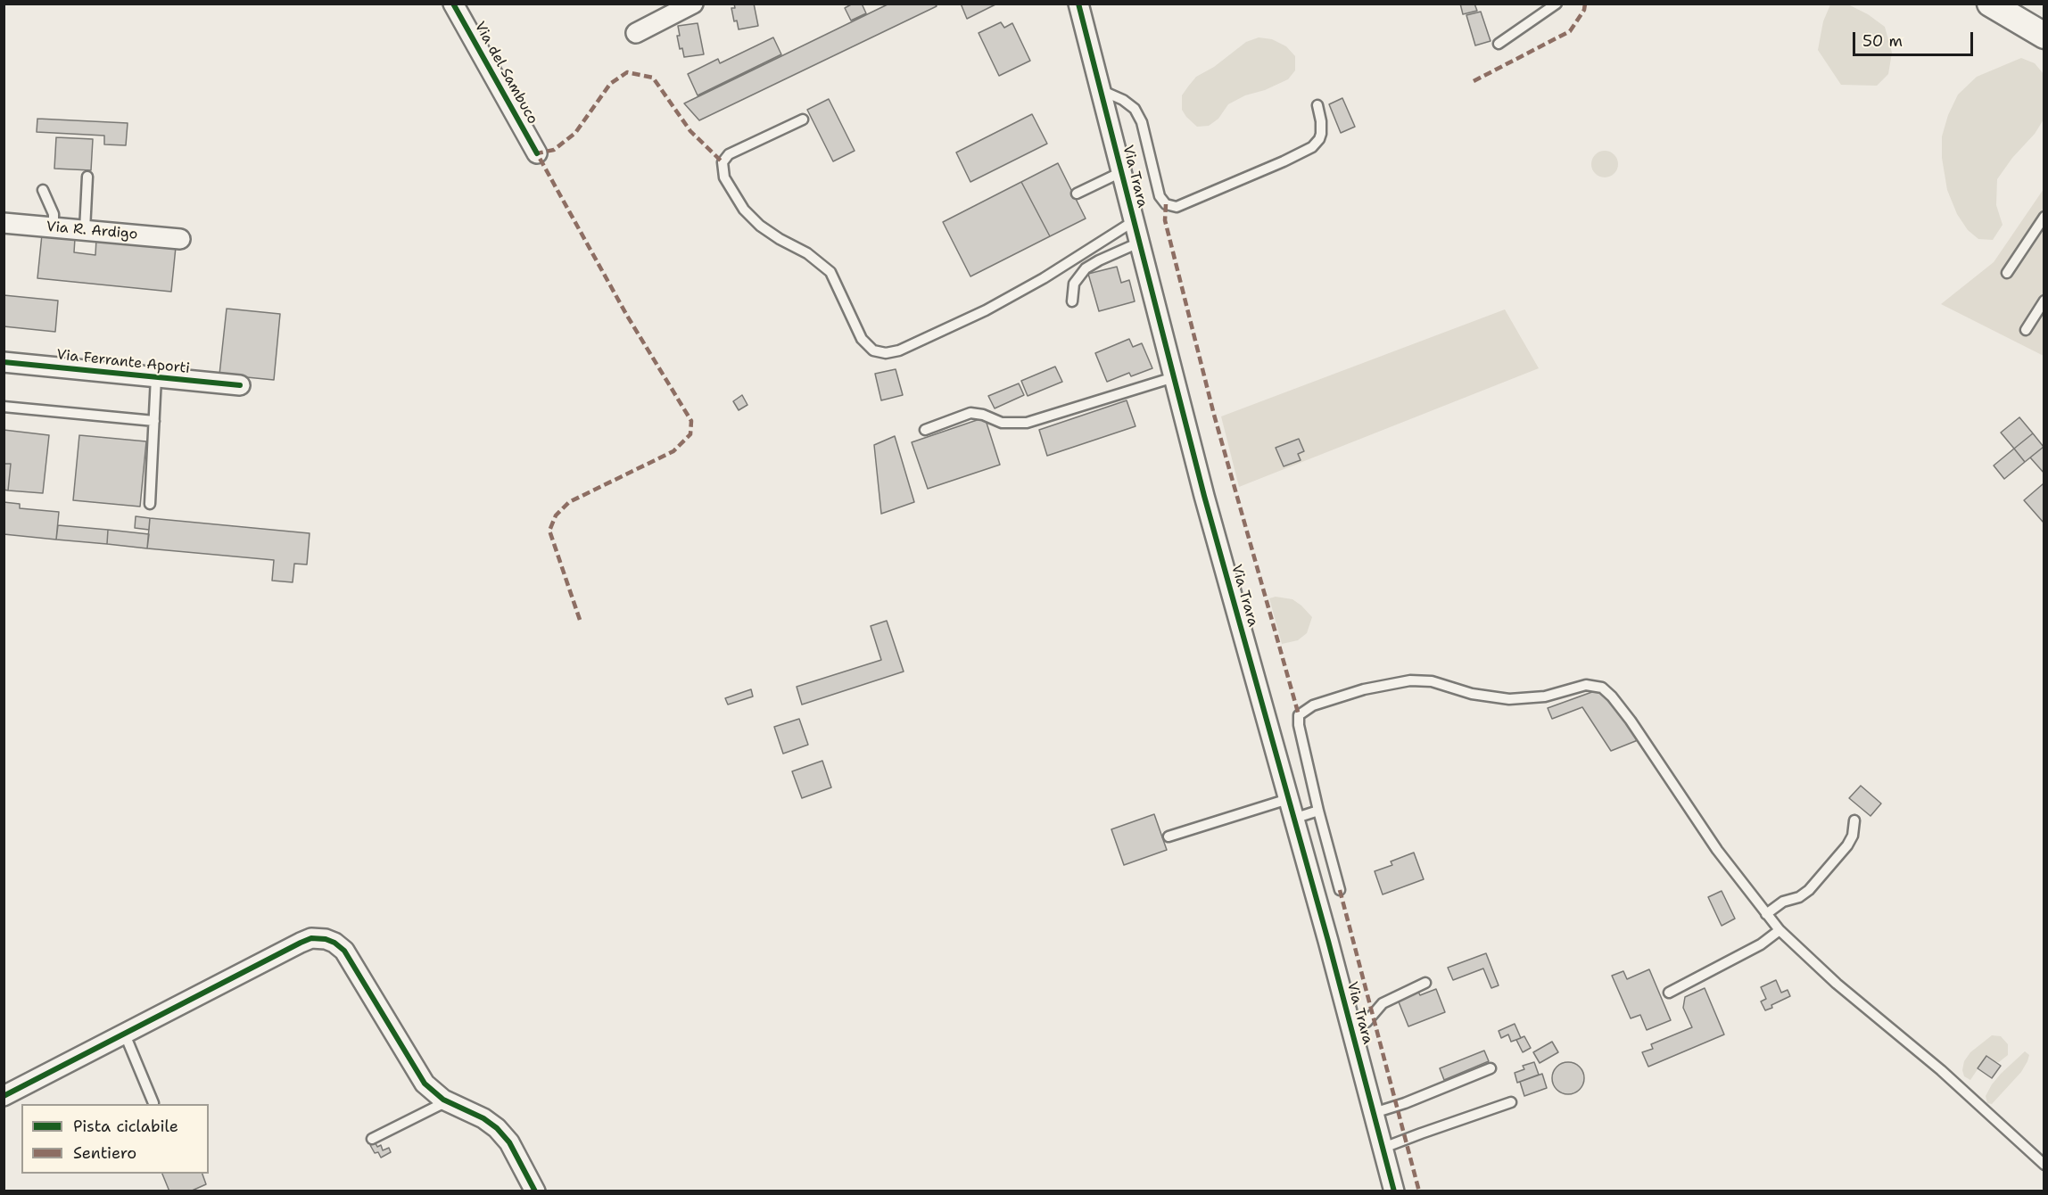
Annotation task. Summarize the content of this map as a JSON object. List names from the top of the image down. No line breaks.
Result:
{"streets":{"street":["Via del Sambuco","Via Trara","Via R. Ardigo","Via Ferrante Aporti"]},"legend":["Pista ciclabile","Sentiero"],"scale_bar":"50 m"}
